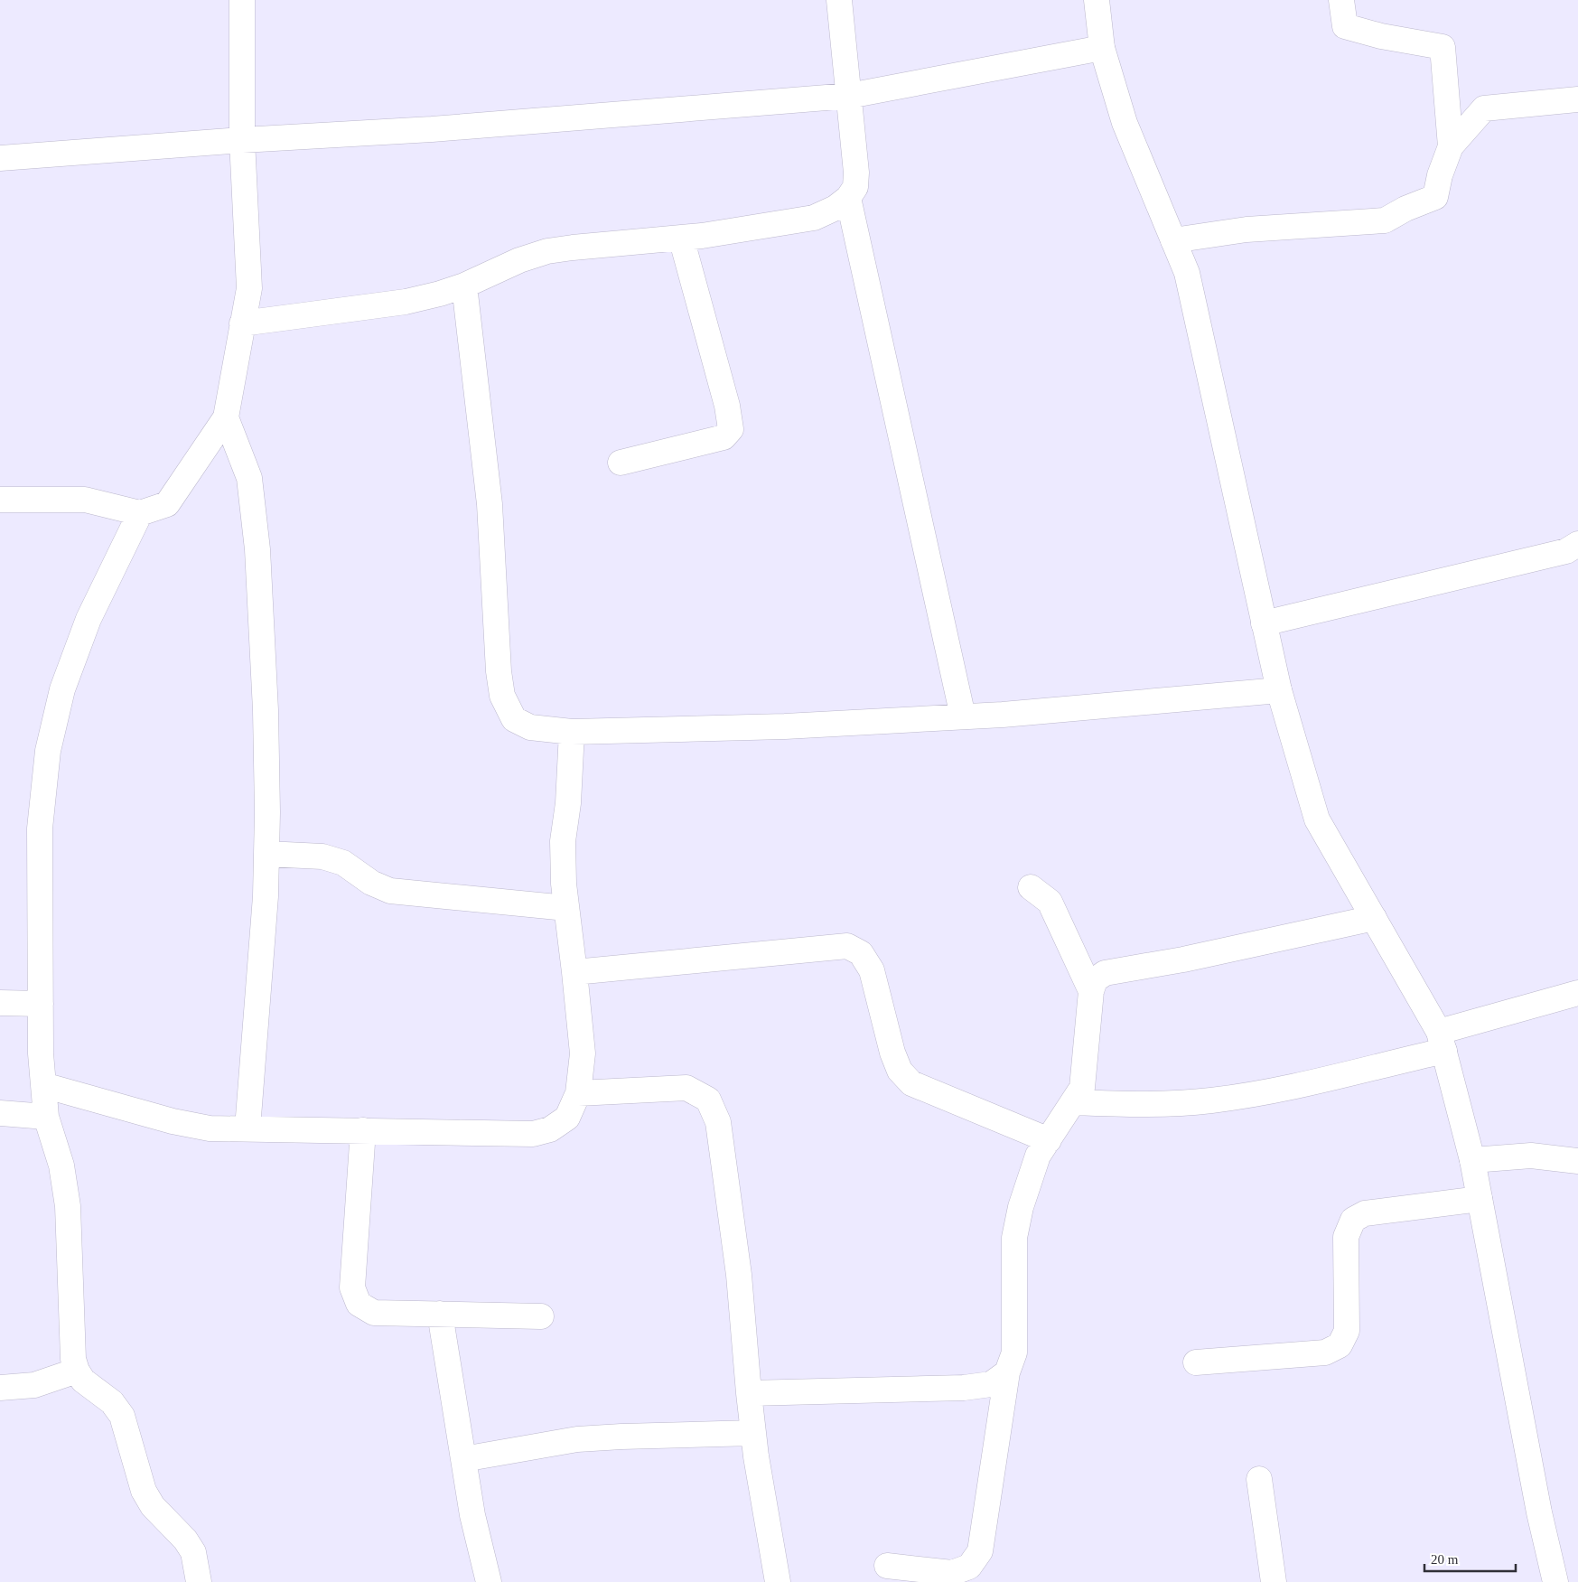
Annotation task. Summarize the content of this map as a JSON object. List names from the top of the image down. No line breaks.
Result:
{"scale_bar":"20 m"}
